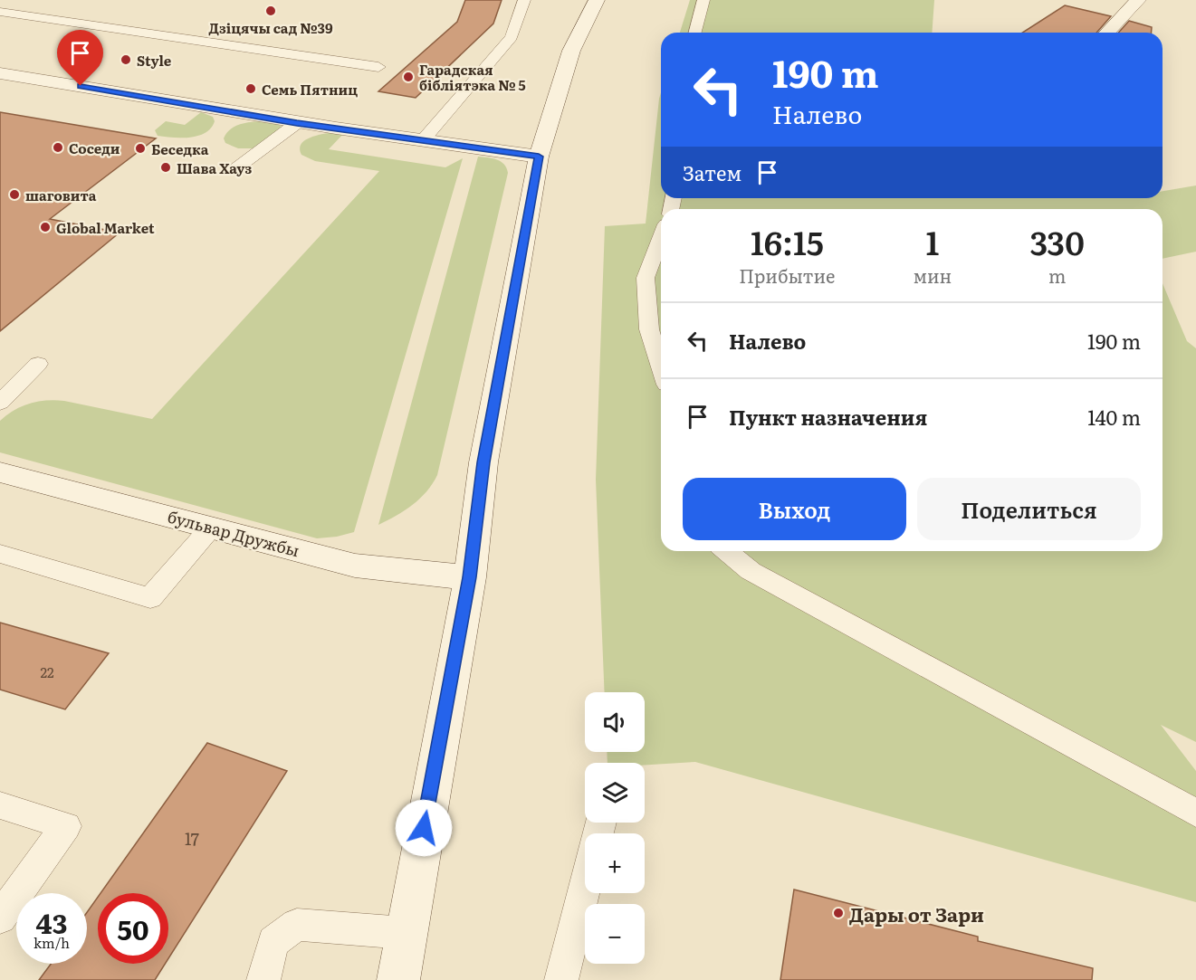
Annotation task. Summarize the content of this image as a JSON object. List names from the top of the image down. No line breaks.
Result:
{"streets":{"main road":["бульвар Дружбы"]},"places":["Дзіцячы сад №39","Style","Гарадская бібліятэка № 5","Семь Пятниц","Соседи","Беседка","Шава Хауз","шаговита","Global Market","Дары от Зари"],"house_numbers":["22","17"],"page":{"turn":["190 m","Налево"],"then":"Затем","eta":["16:15","Прибытие","1","мин","330","m"],"list":[{"name":"Налево","value":"190 m"},{"name":"Пункт назначения","value":"140 m"}],"buttons":["Выход","Поделиться"],"map_buttons":["+","−"],"speed":"43 km/h","limit":"50"}}
